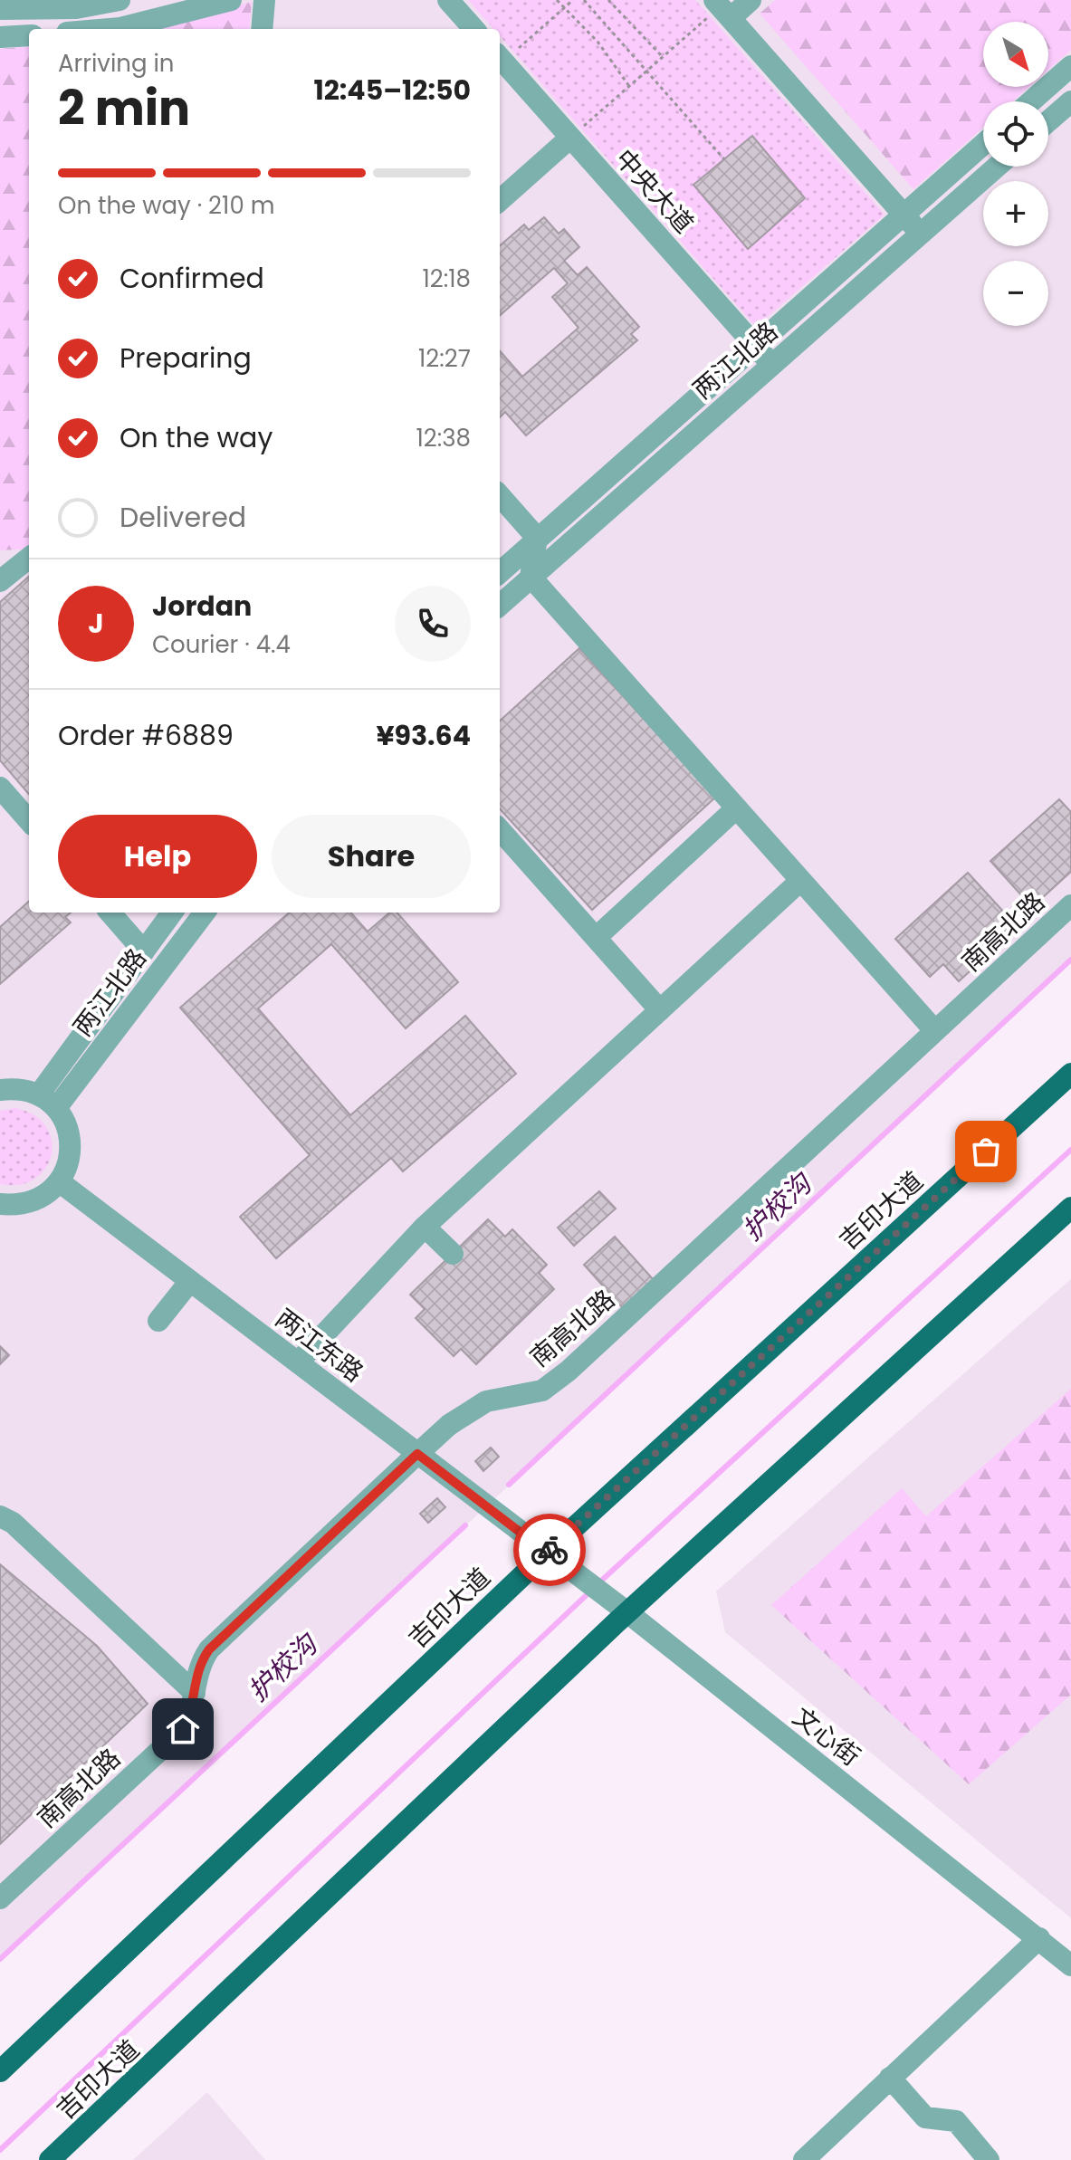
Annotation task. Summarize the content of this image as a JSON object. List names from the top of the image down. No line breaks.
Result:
{"streets":{"main road":["吉印大道"],"street":["中央大道","两江北路","南高北路","两江东路","文心街"]},"crossings":[["中央大道","两江北路"],["南高北路","两江东路"],["吉印大道","两江东路"],["吉印大道","文心街"],["两江东路","文心街"]],"water":["护校沟"],"north":"bottom right","page":{"map_buttons":["+","−"],"heading":["2 min","Arriving in","12:45–12:50"],"panel":["Jordan","Courier · 4.4","Order #6889","¥93.64"],"bar":"On the way · 210 m","list":[["Confirmed","12:18"],["Preparing","12:27"],["On the way","12:38"],"Delivered"],"round":"J","buttons":["Help","Share"]}}
